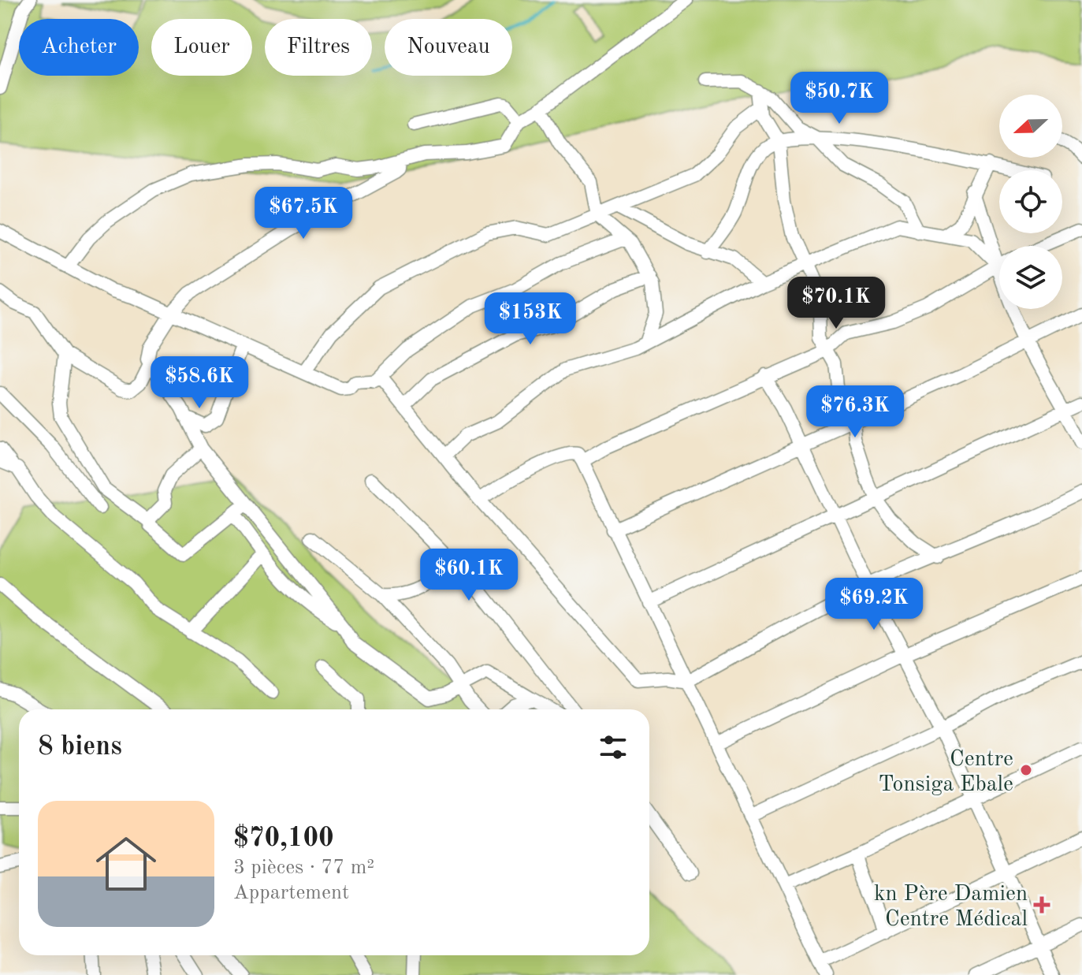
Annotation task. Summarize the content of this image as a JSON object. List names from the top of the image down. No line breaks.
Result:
{"places":{"other":["Centre Tonsiga Ebale"],"health":["kn Père Damien Centre Médical"]},"north":"left","page":{"chip":["Acheter","Louer","Filtres","Nouveau"],"price":["$50.7K","$67.5K","$70.1K","$153K","$58.6K","$76.3K","$60.1K","$69.2K"],"heading":"8 biens","list":[{"name":"$70,100","note":"3 pièces · 77 m² · Appartement"}]}}
